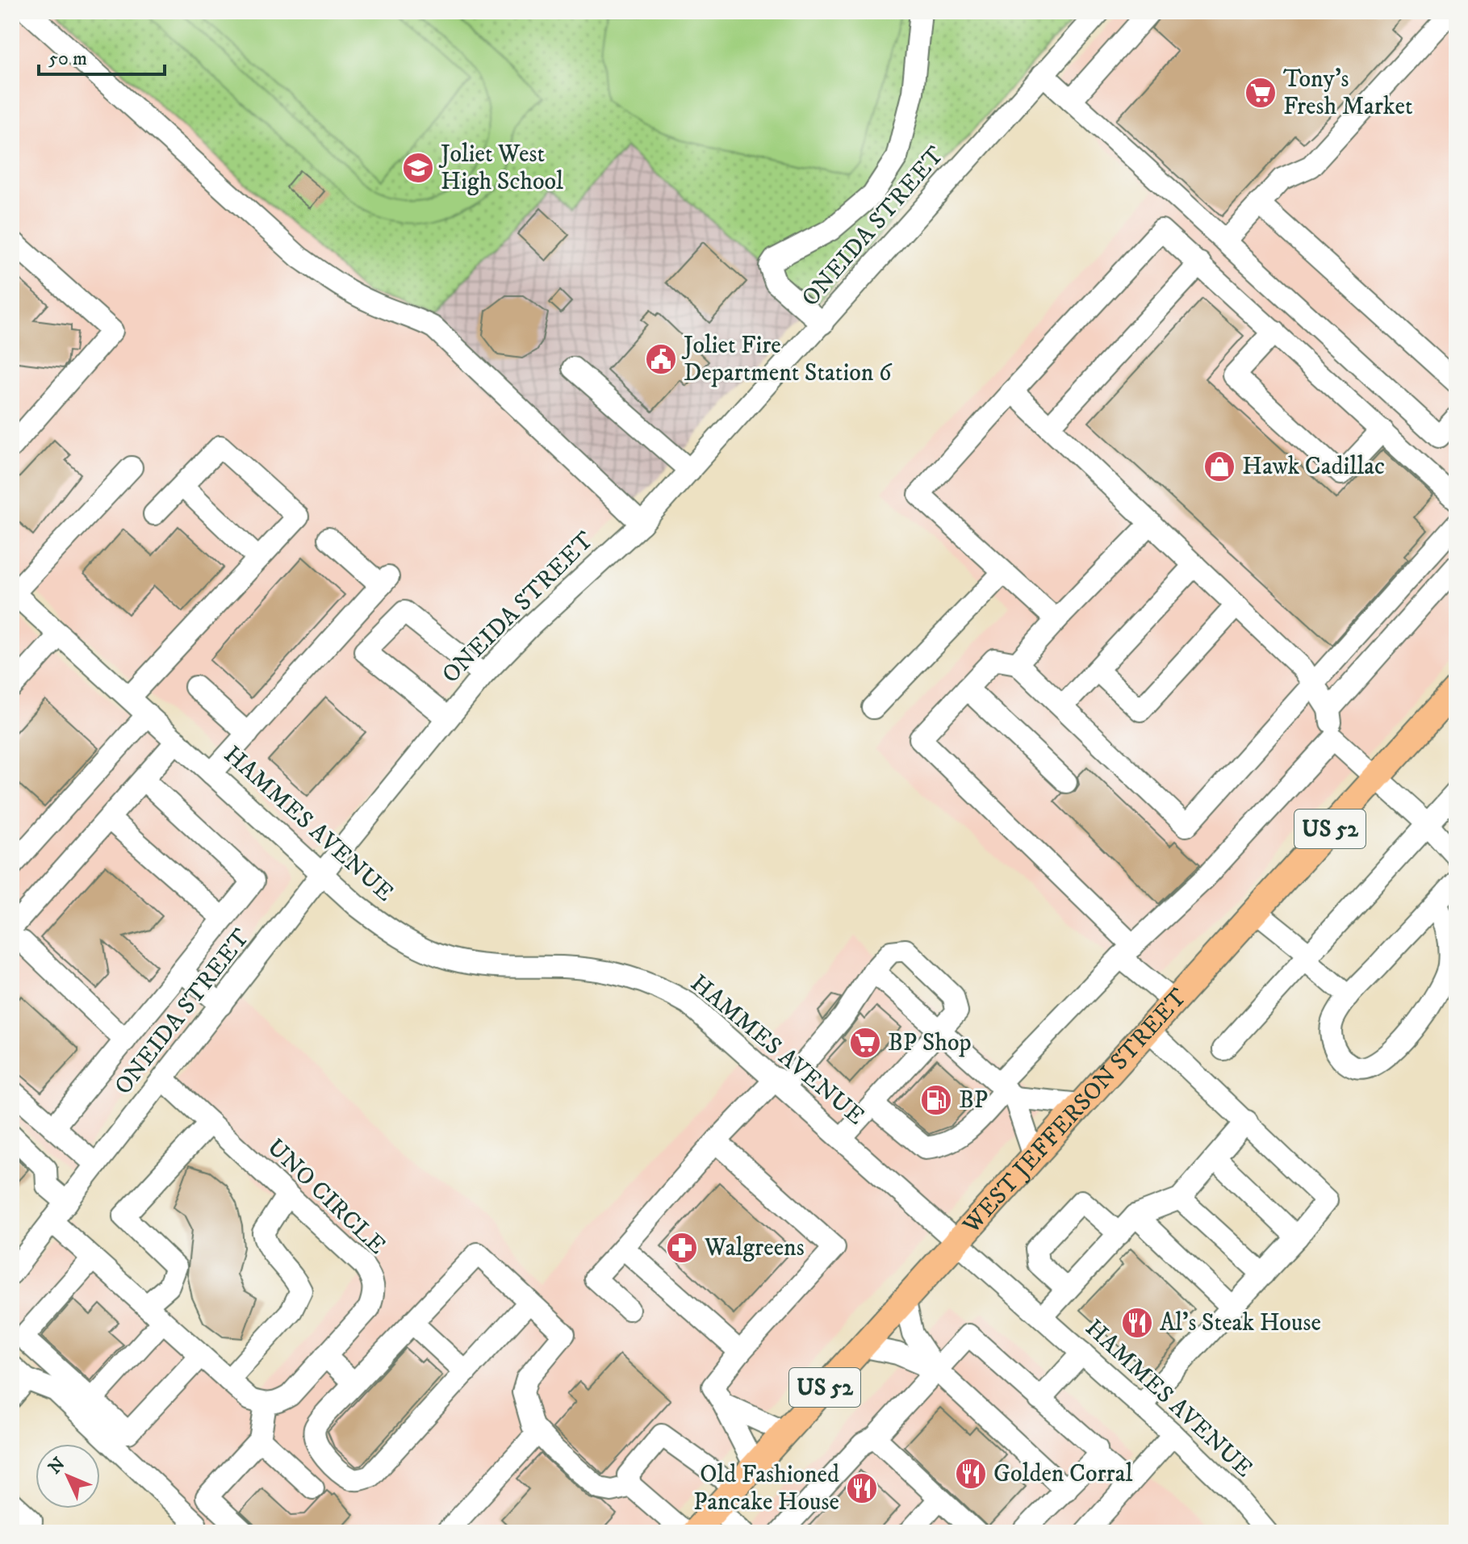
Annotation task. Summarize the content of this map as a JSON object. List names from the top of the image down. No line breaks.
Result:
{"streets":{"main road":["US 52","WEST JEFFERSON STREET"],"street":["ONEIDA STREET","HAMMES AVENUE","UNO CIRCLE"]},"crossings":[["ONEIDA STREET","HAMMES AVENUE"],["ONEIDA STREET","UNO CIRCLE"],["HAMMES AVENUE","WEST JEFFERSON STREET"]],"places":{"supermarket":["Tony's Fresh Market","BP Shop"],"school or university":["Joliet West High School"],"public building":["Joliet Fire Department Station 6"],"shop":["Hawk Cadillac"],"fuel station":["BP"],"pharmacy":["Walgreens"],"restaurant":["Al's Steak House","Golden Corral","Old Fashioned Pancake House"]},"scale_bar":"50 m","north":"top left"}
